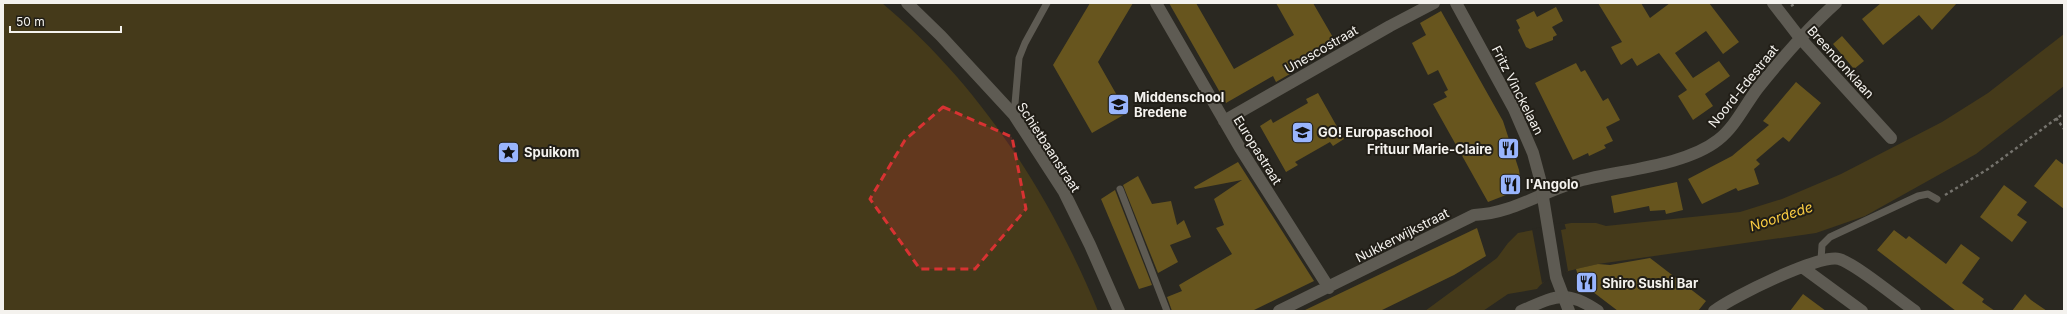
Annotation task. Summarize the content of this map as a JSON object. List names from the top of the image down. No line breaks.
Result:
{"streets":{"street":["Unescostraat","Breendonklaan","Noord-Edestraat","Fritz Vinckelaan","Schietbaanstraat","Europastraat","Nukkerwijkstraat"]},"crossings":[["Unescostraat","Europastraat"],["Breendonklaan","Noord-Edestraat"],["Noord-Edestraat","Fritz Vinckelaan"],["Noord-Edestraat","Nukkerwijkstraat"],["Fritz Vinckelaan","Nukkerwijkstraat"],["Europastraat","Nukkerwijkstraat"]],"water":["Noordede"],"places":{"school or university":["Middenschool Bredene","GO! Europaschool"],"restaurant":["Frituur Marie-Claire","l'Angolo","Shiro Sushi Bar"],"place":["Spuikom"]},"scale_bar":"50 m"}
